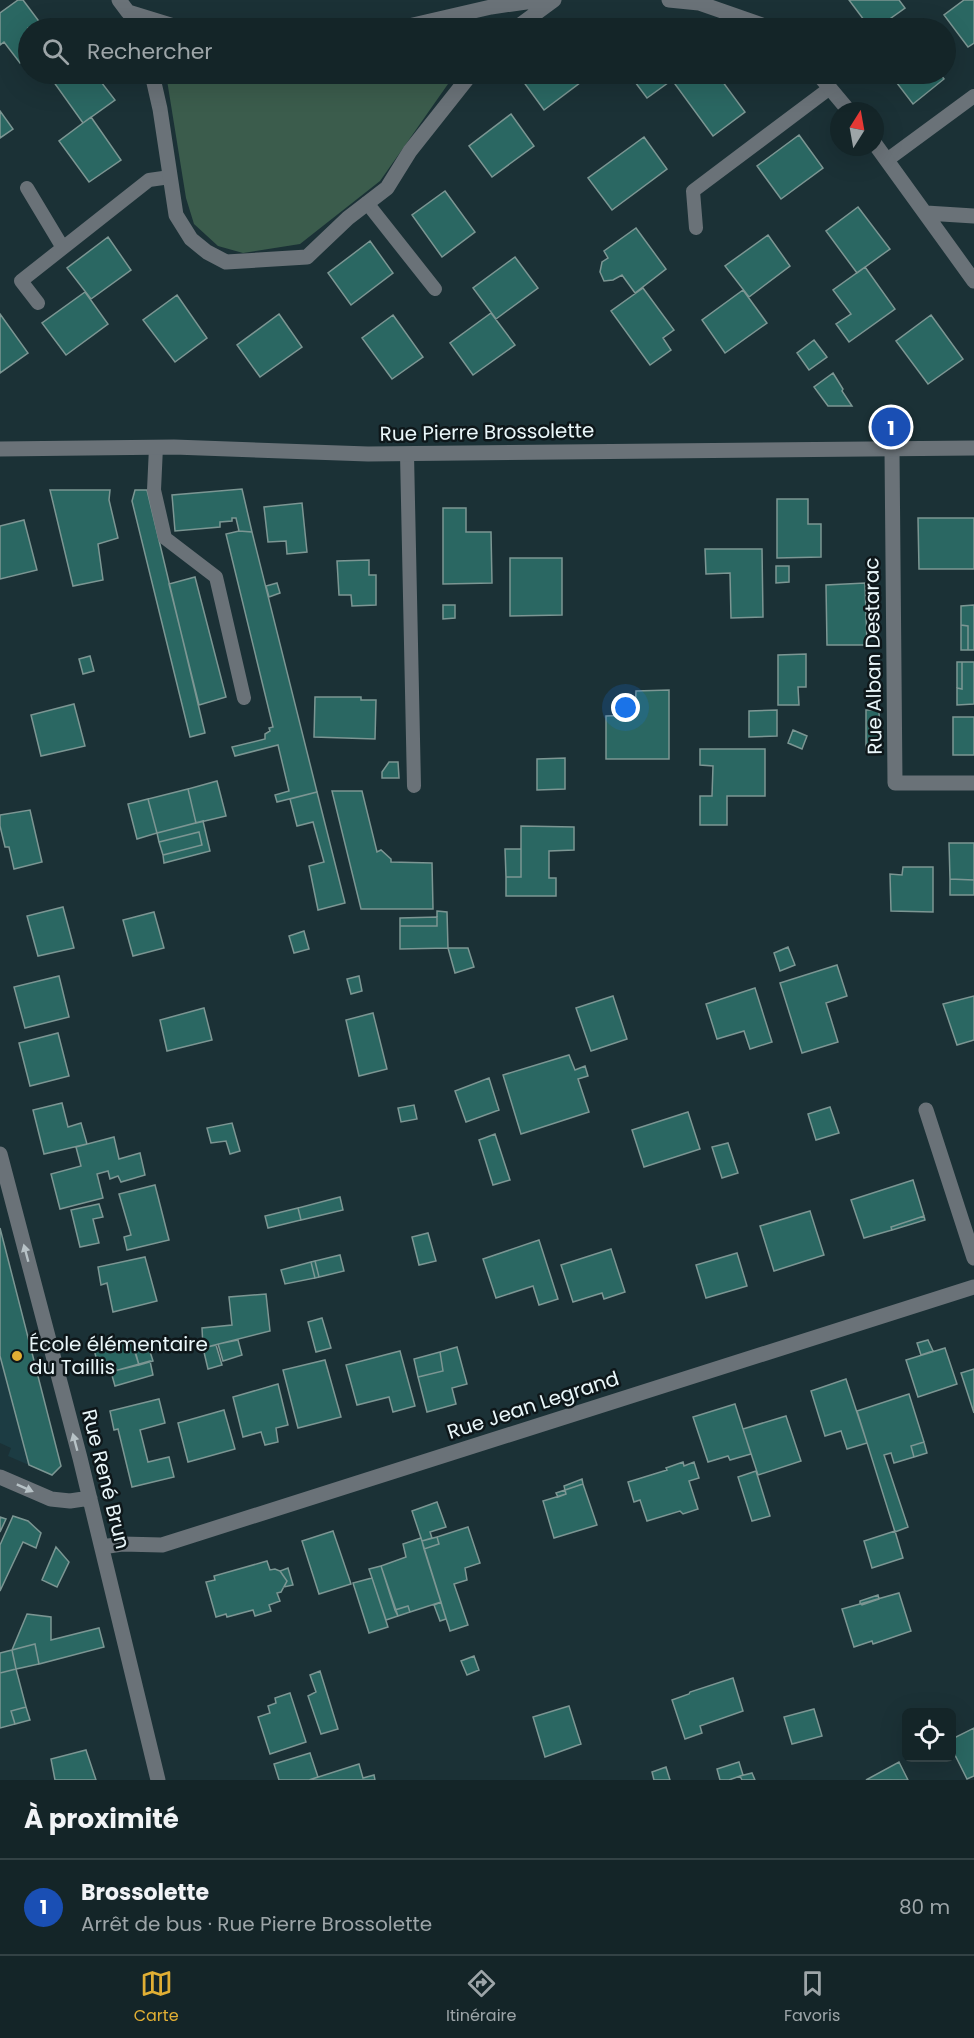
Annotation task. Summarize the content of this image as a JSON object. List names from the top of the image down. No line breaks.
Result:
{"streets":{"street":["Rue Pierre Brossolette","Rue Alban Destarac","Rue Jean Legrand","Rue René Brun"]},"crossings":[["Rue Pierre Brossolette","Rue Alban Destarac"],["Rue Jean Legrand","Rue René Brun"]],"one_way":["Rue René Brun"],"places":["École élémentaire du Taillis"],"north":"top","page":{"search":"Rechercher","pins":"1","heading":"À proximité","list":[{"mark":"1","name":"Brossolette","note":"Arrêt de bus · Rue Pierre Brossolette","value":"80 m"}],"nav":["Carte","Itinéraire","Favoris"]}}
